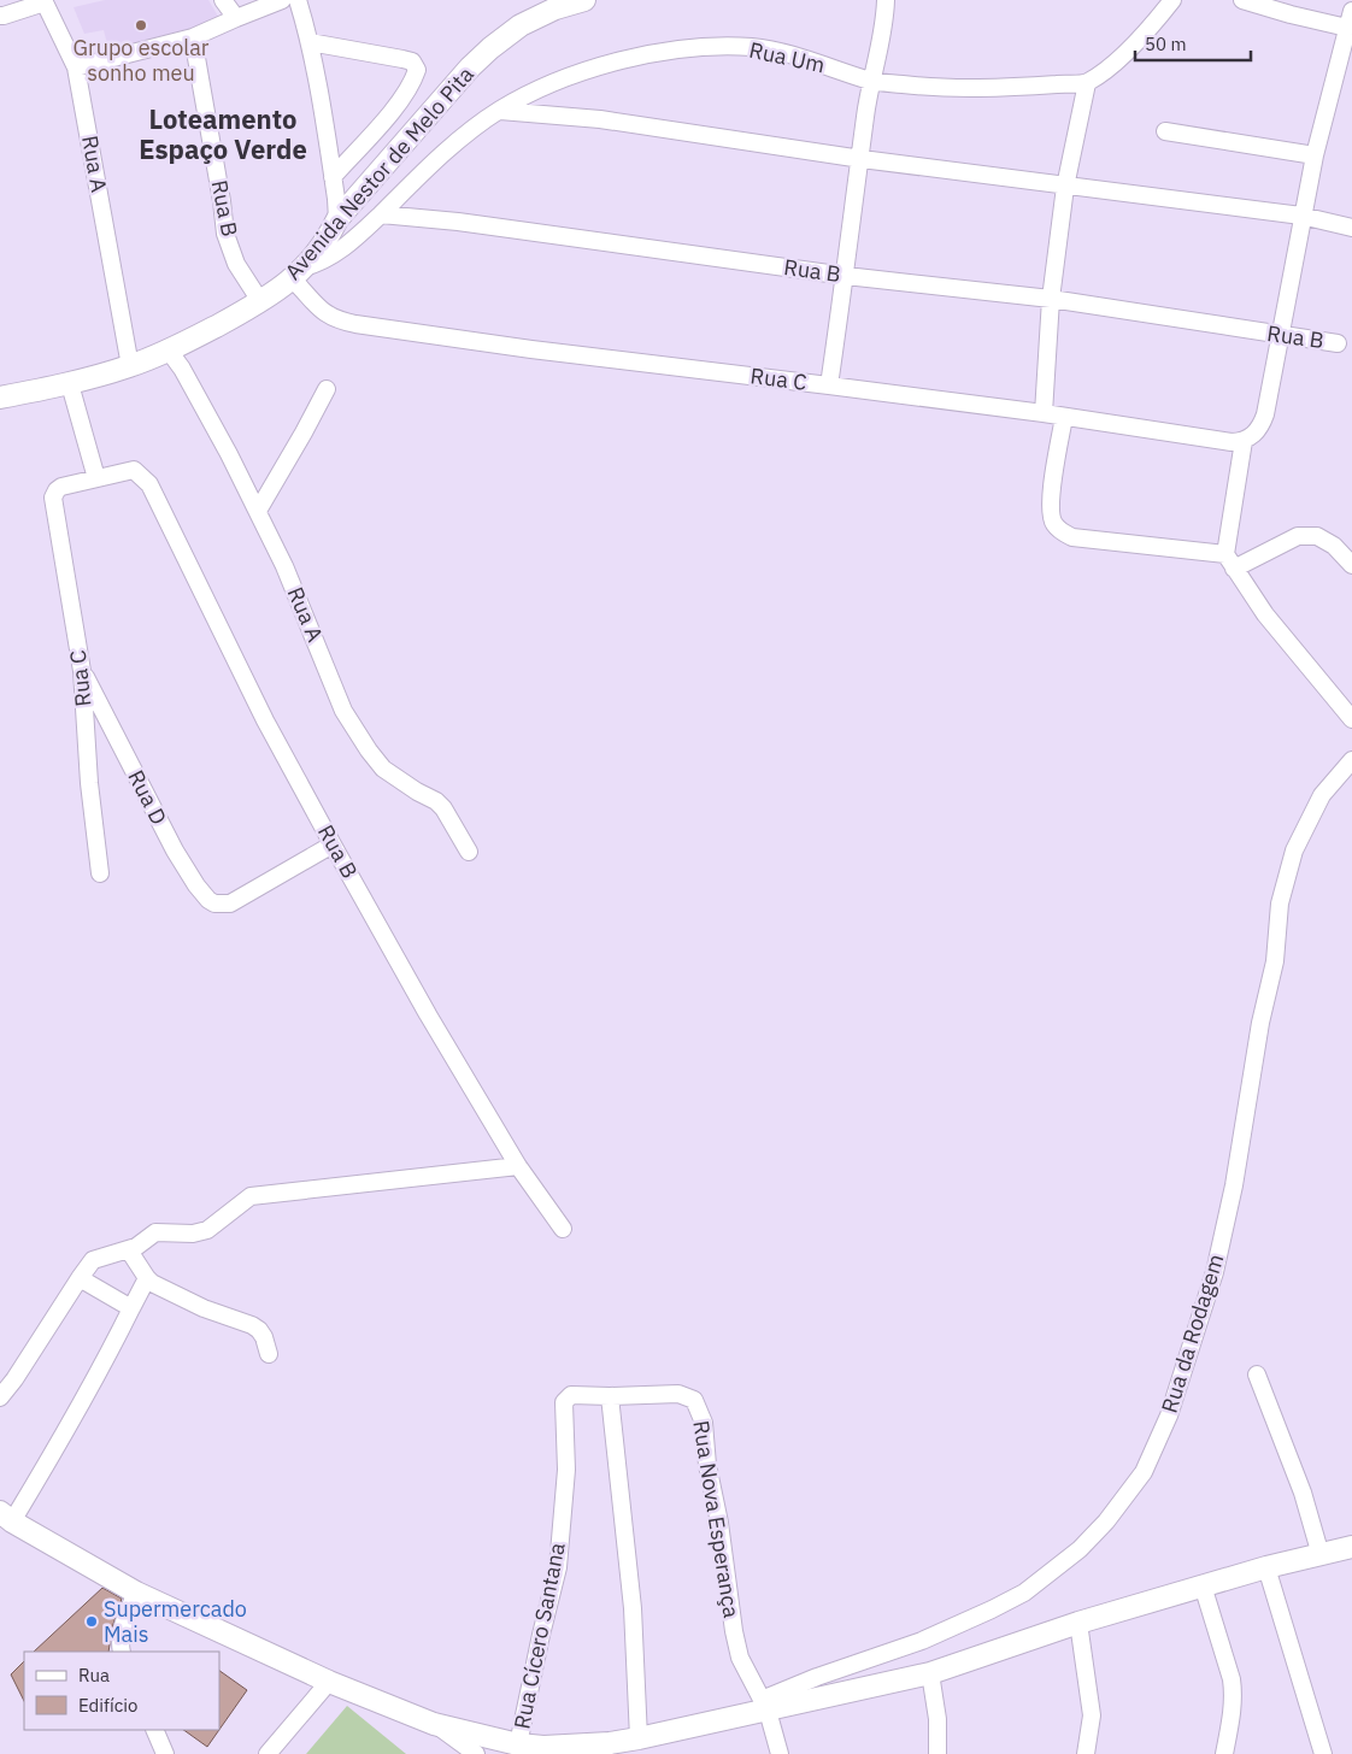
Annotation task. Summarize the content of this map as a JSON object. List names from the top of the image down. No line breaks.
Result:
{"streets":{"main road":["Avenida Nestor de Melo Pita"],"street":["Rua Um","Rua A","Rua B","Rua C","Rua D","Rua da Rodagem","Rua Nova Esperança","Rua Cícero Santana"]},"crossings":[["Rua Um","Rua B"],["Rua A","Avenida Nestor de Melo Pita"],["Avenida Nestor de Melo Pita","Rua B"],["Avenida Nestor de Melo Pita","Rua C"],["Rua B","Rua C"],["Rua B","Rua D"],["Rua C","Rua D"],["Rua da Rodagem","Rua Nova Esperança"],["Rua Nova Esperança","Rua Cícero Santana"]],"districts":["Loteamento Espaço Verde"],"places":["Grupo escolar sonho meu","Supermercado Mais"],"legend":["Rua","Edifício"],"scale_bar":"50 m"}
